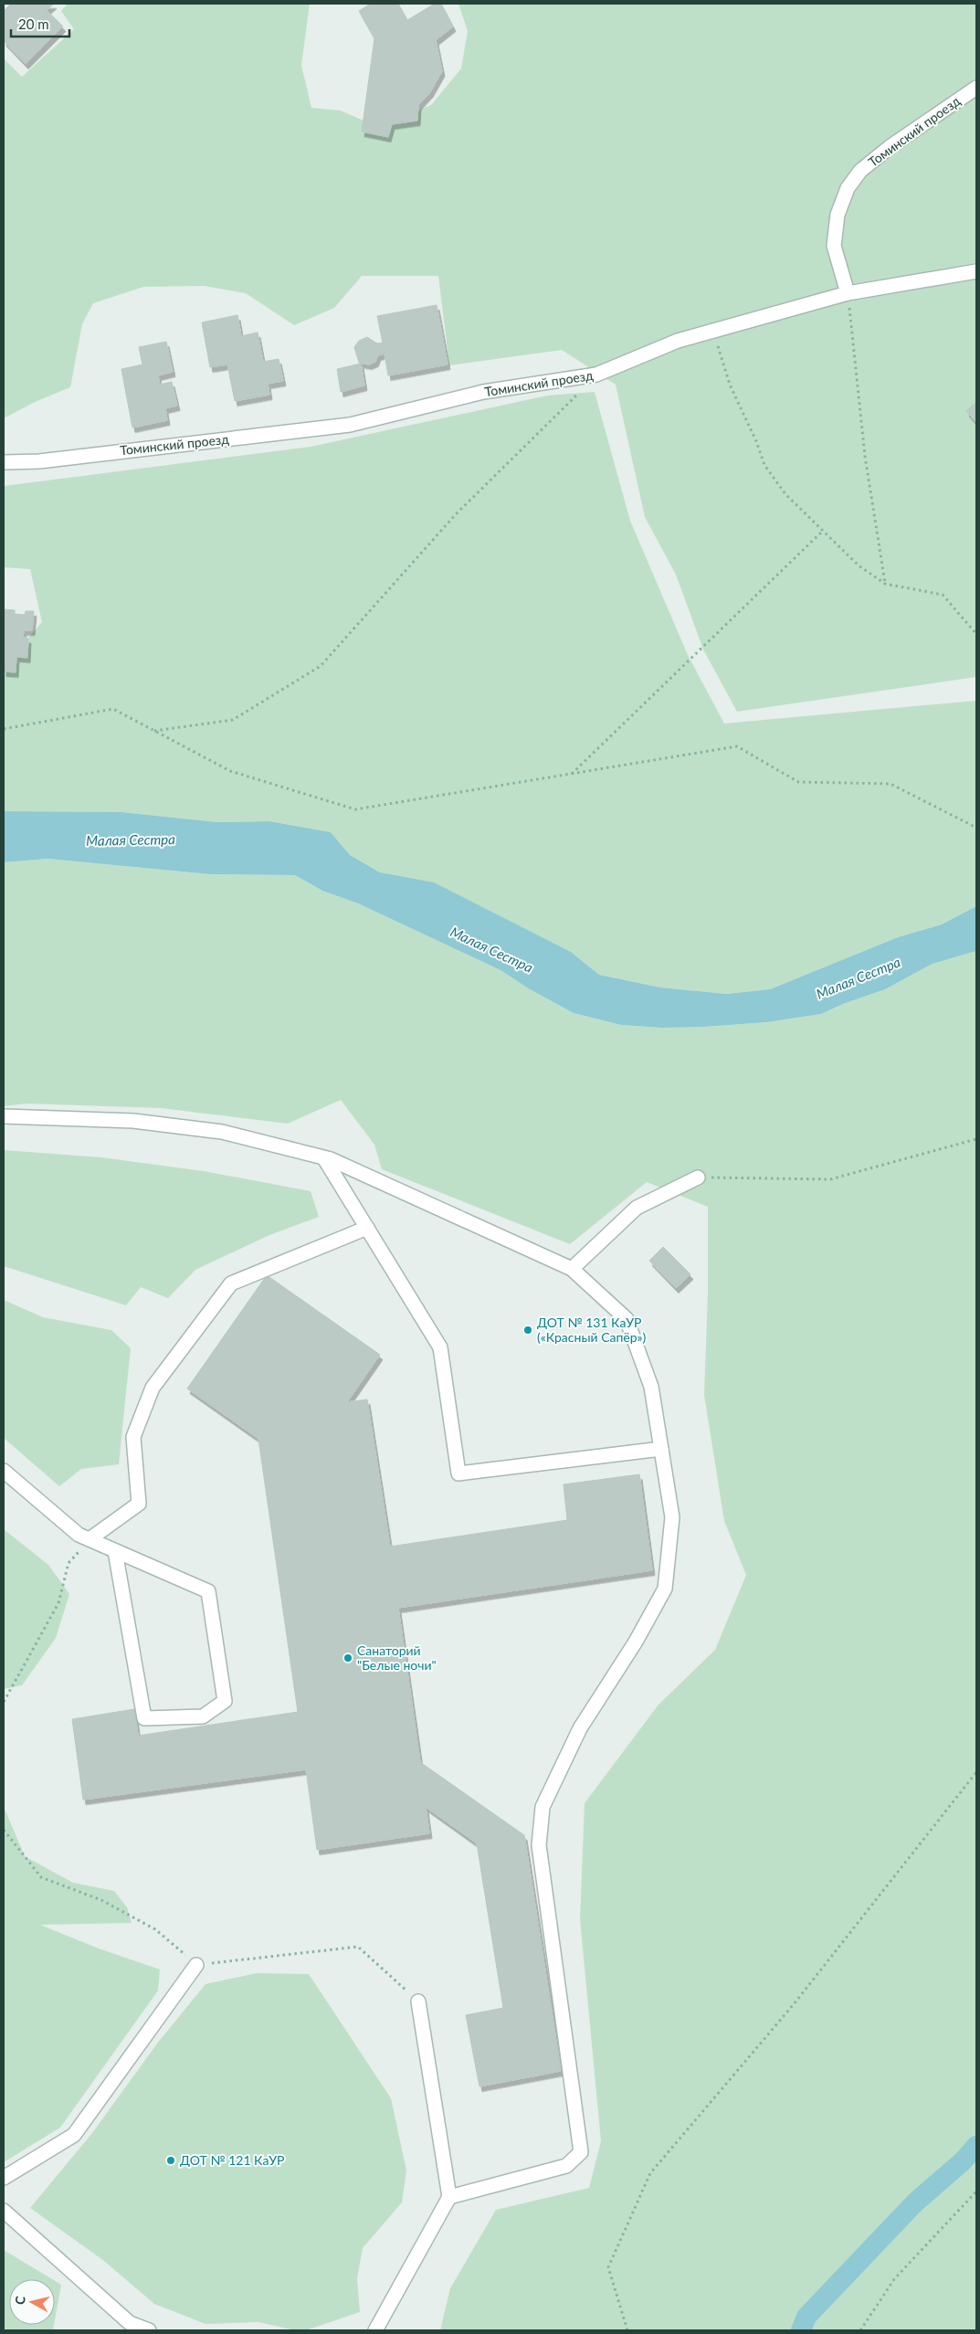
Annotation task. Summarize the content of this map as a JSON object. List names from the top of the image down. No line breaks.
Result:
{"streets":{"street":["Томинский проезд"]},"water":["Малая Сестра"],"places":["ДОТ № 131 КаУР («Красный Сапёр»)","Санаторий \"Белые ночи\"","ДОТ № 121 КаУР"],"scale_bar":"20 m","north":"left"}
